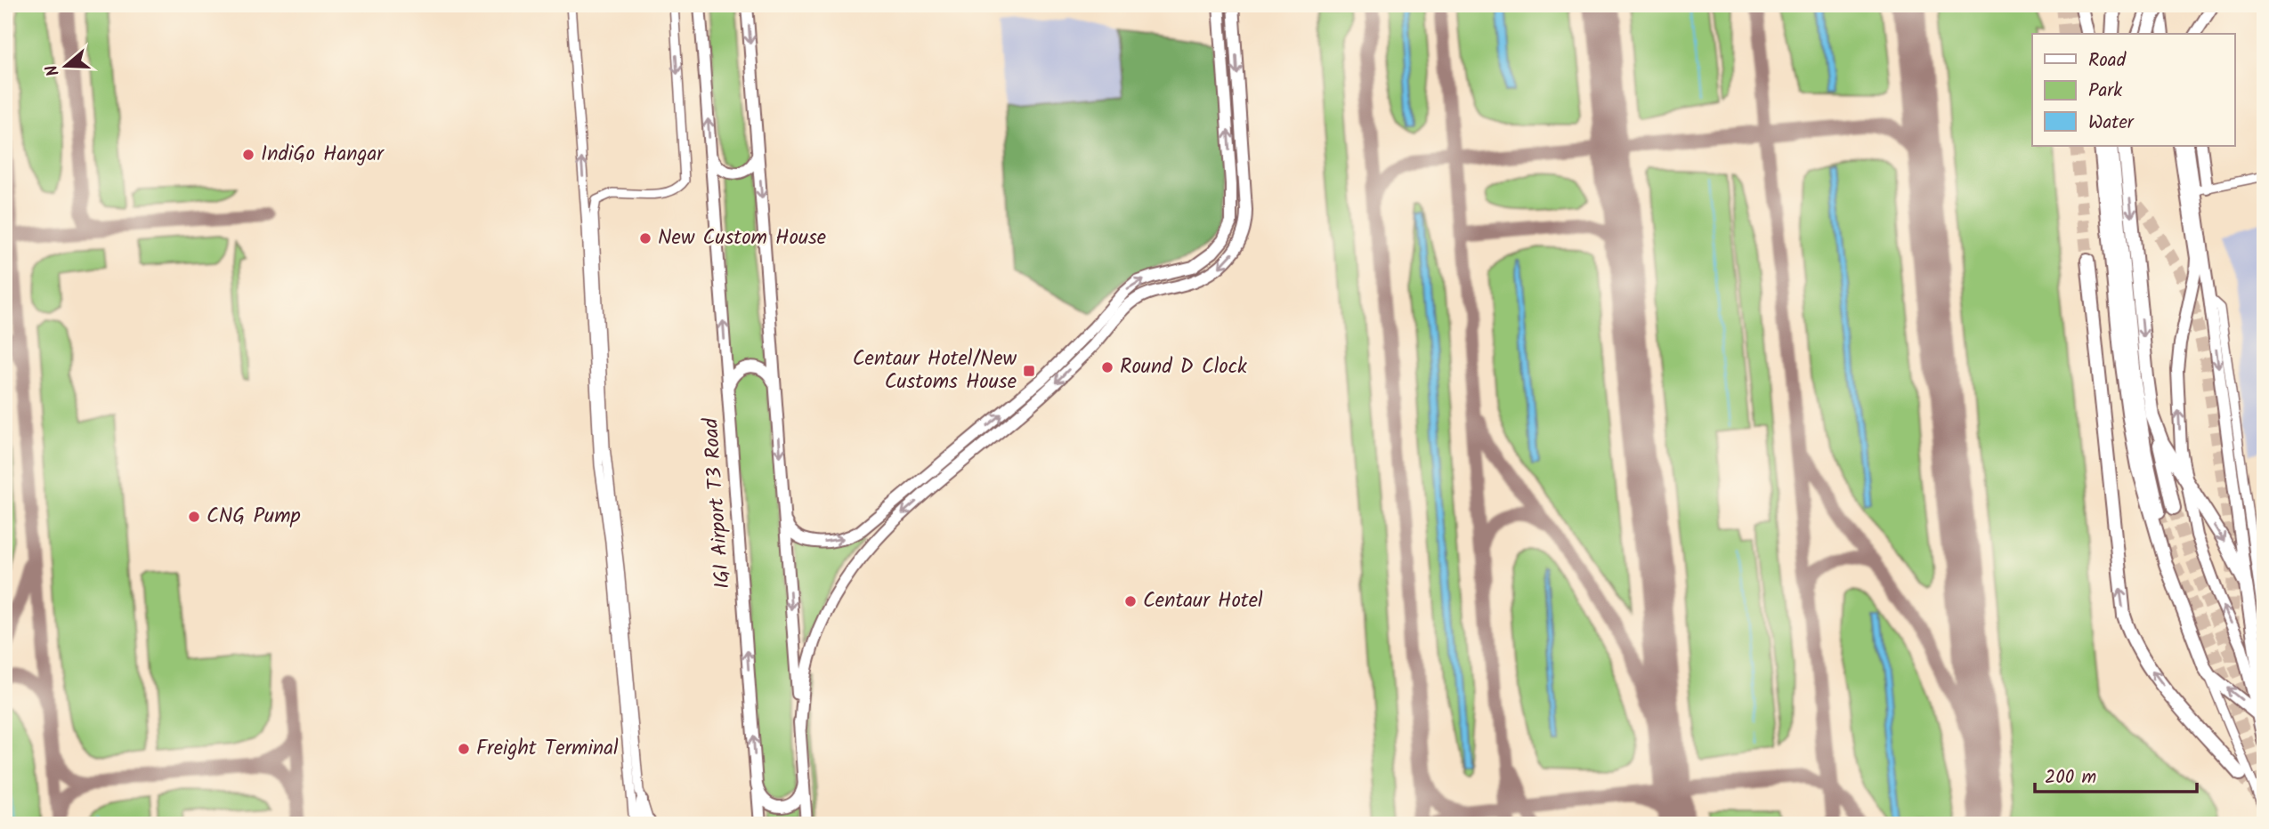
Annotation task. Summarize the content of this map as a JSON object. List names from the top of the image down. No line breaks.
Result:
{"streets":{"main road":["IGI Airport T3 Road"]},"places":{"other":["IndiGo Hangar","New Custom House","Round D Clock","CNG Pump","Centaur Hotel","Freight Terminal"],"transit":["Centaur Hotel/New Customs House"]},"legend":["Road","Park","Water"],"scale_bar":"200 m","north":"left"}
